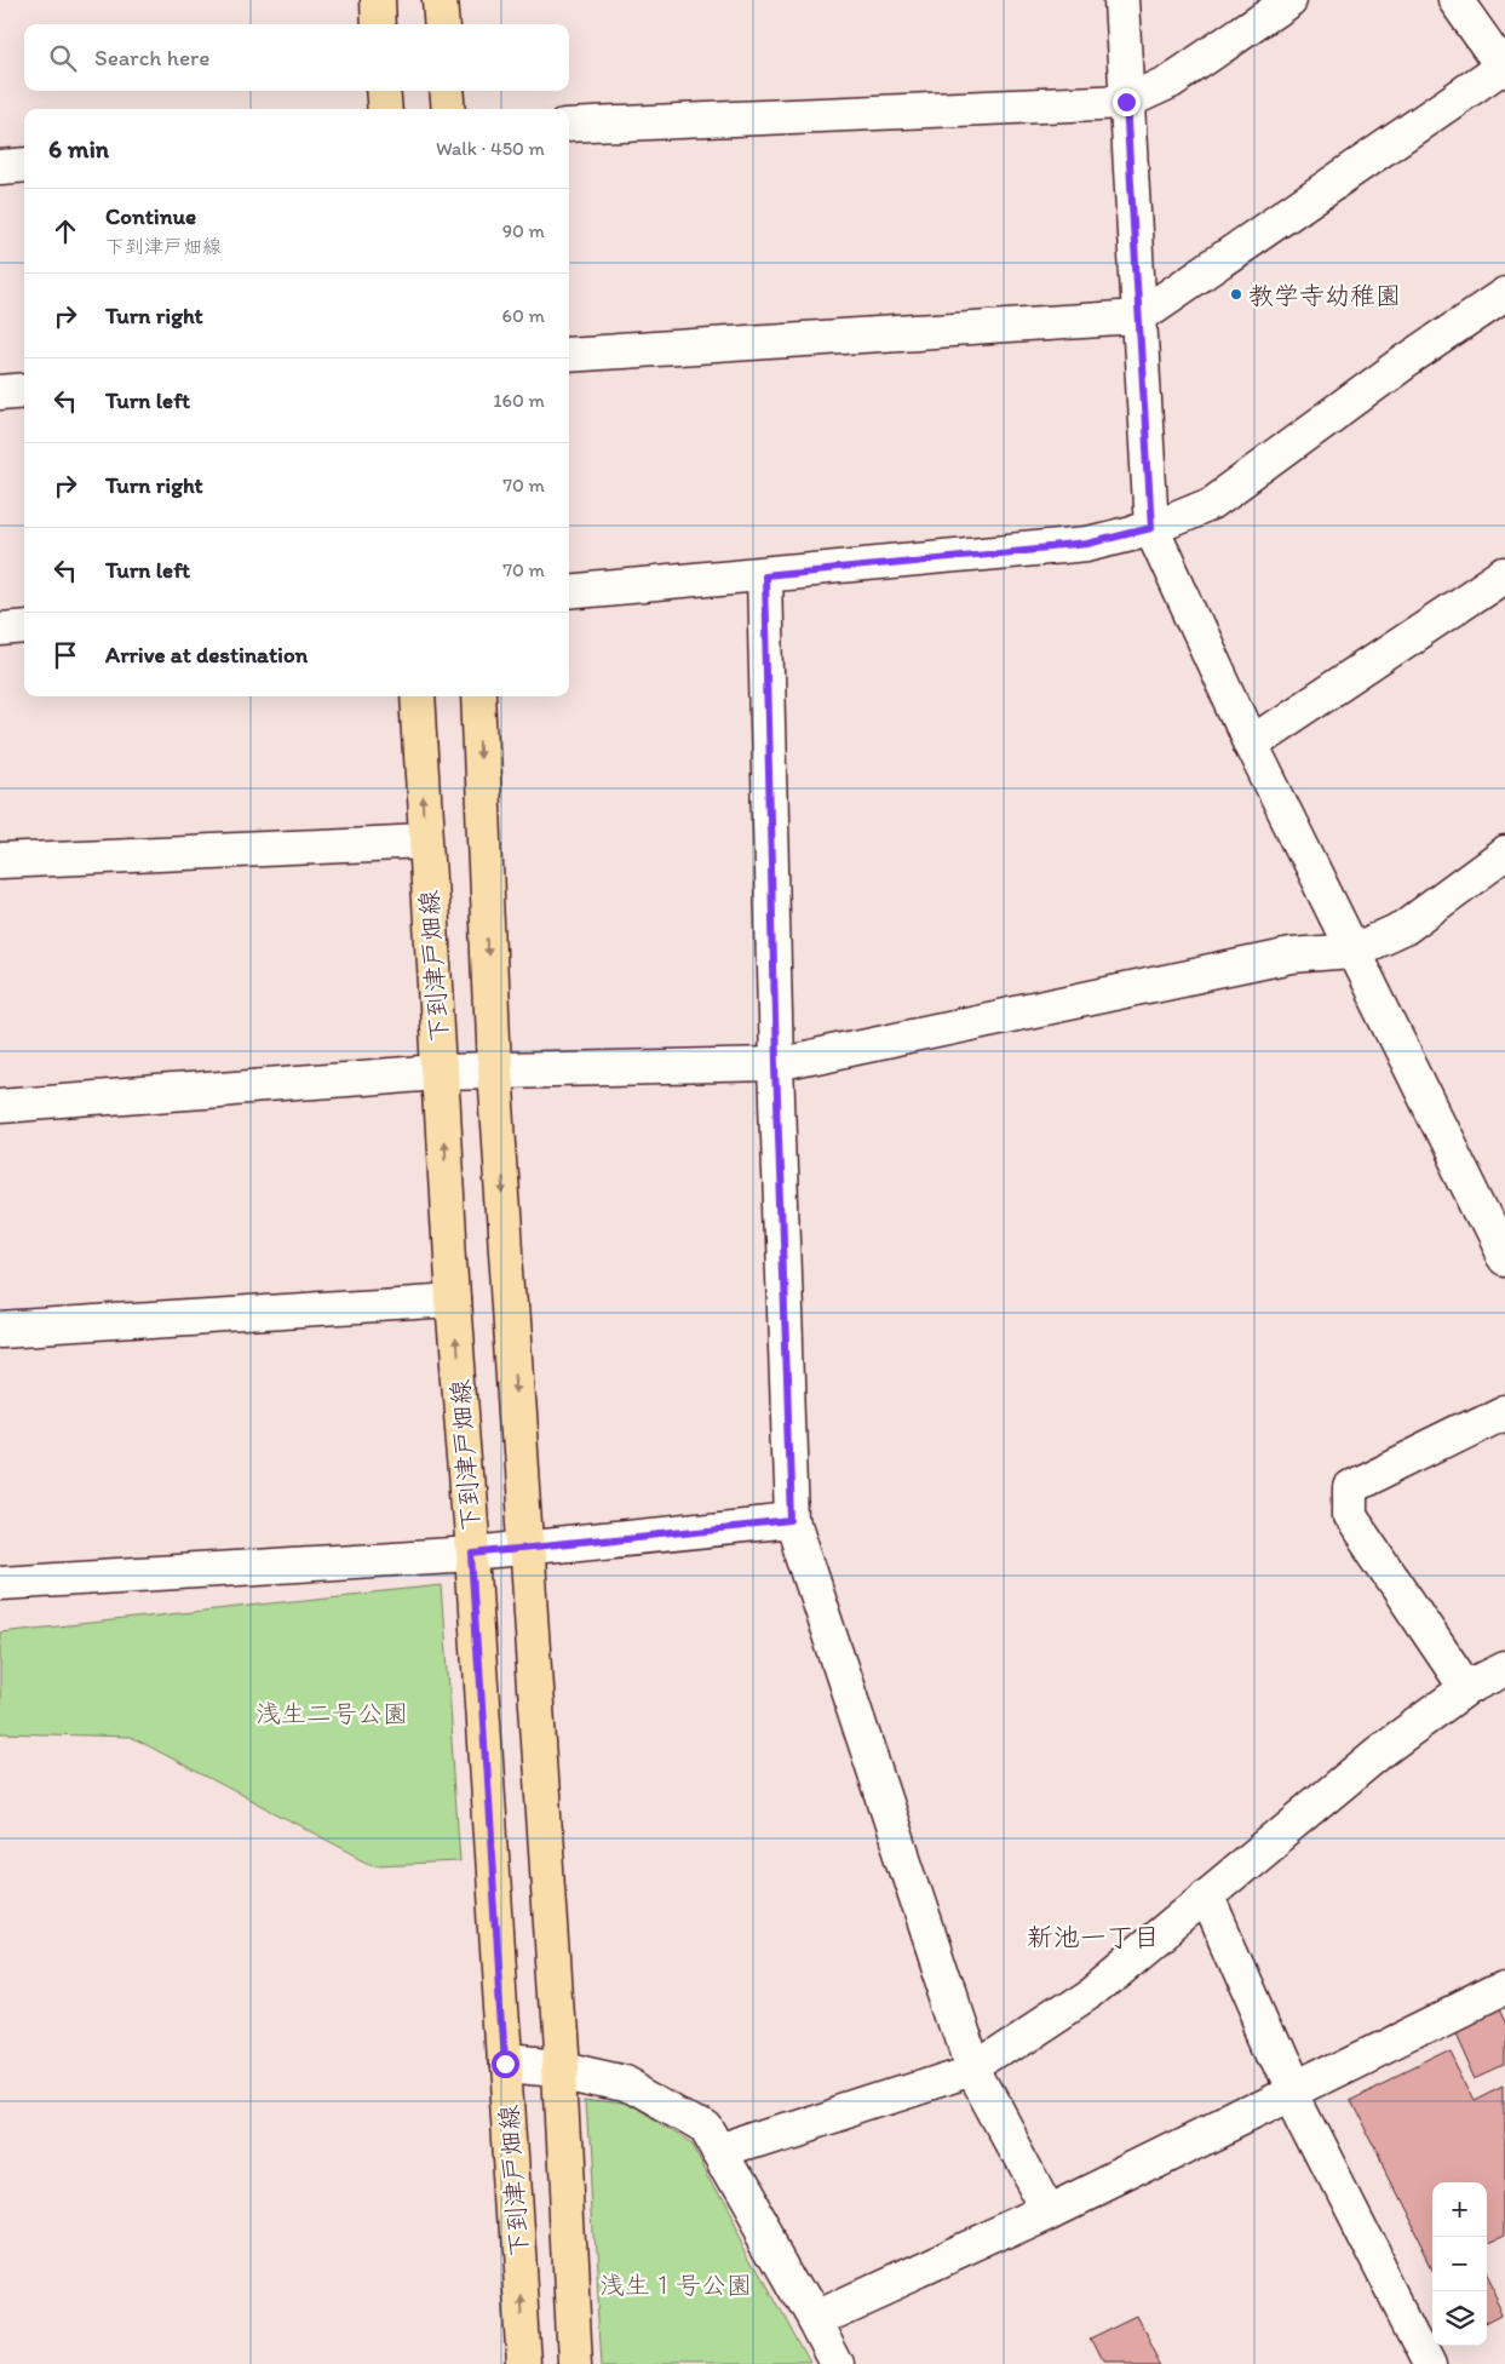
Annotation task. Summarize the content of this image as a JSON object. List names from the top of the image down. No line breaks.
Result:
{"streets":{"main road":["下到津戸畑線"]},"districts":["新池一丁目"],"parks":["浅生二号公園","浅生１号公園"],"places":["教学寺幼稚園"],"page":{"search":"Search here","heading":["6 min","Walk · 450 m"],"list":[["Continue","下到津戸畑線","90 m"],["Turn right","60 m"],["Turn left","160 m"],["Turn right","70 m"],["Turn left","70 m"],"Arrive at destination"],"map_buttons":["+","−"]}}
